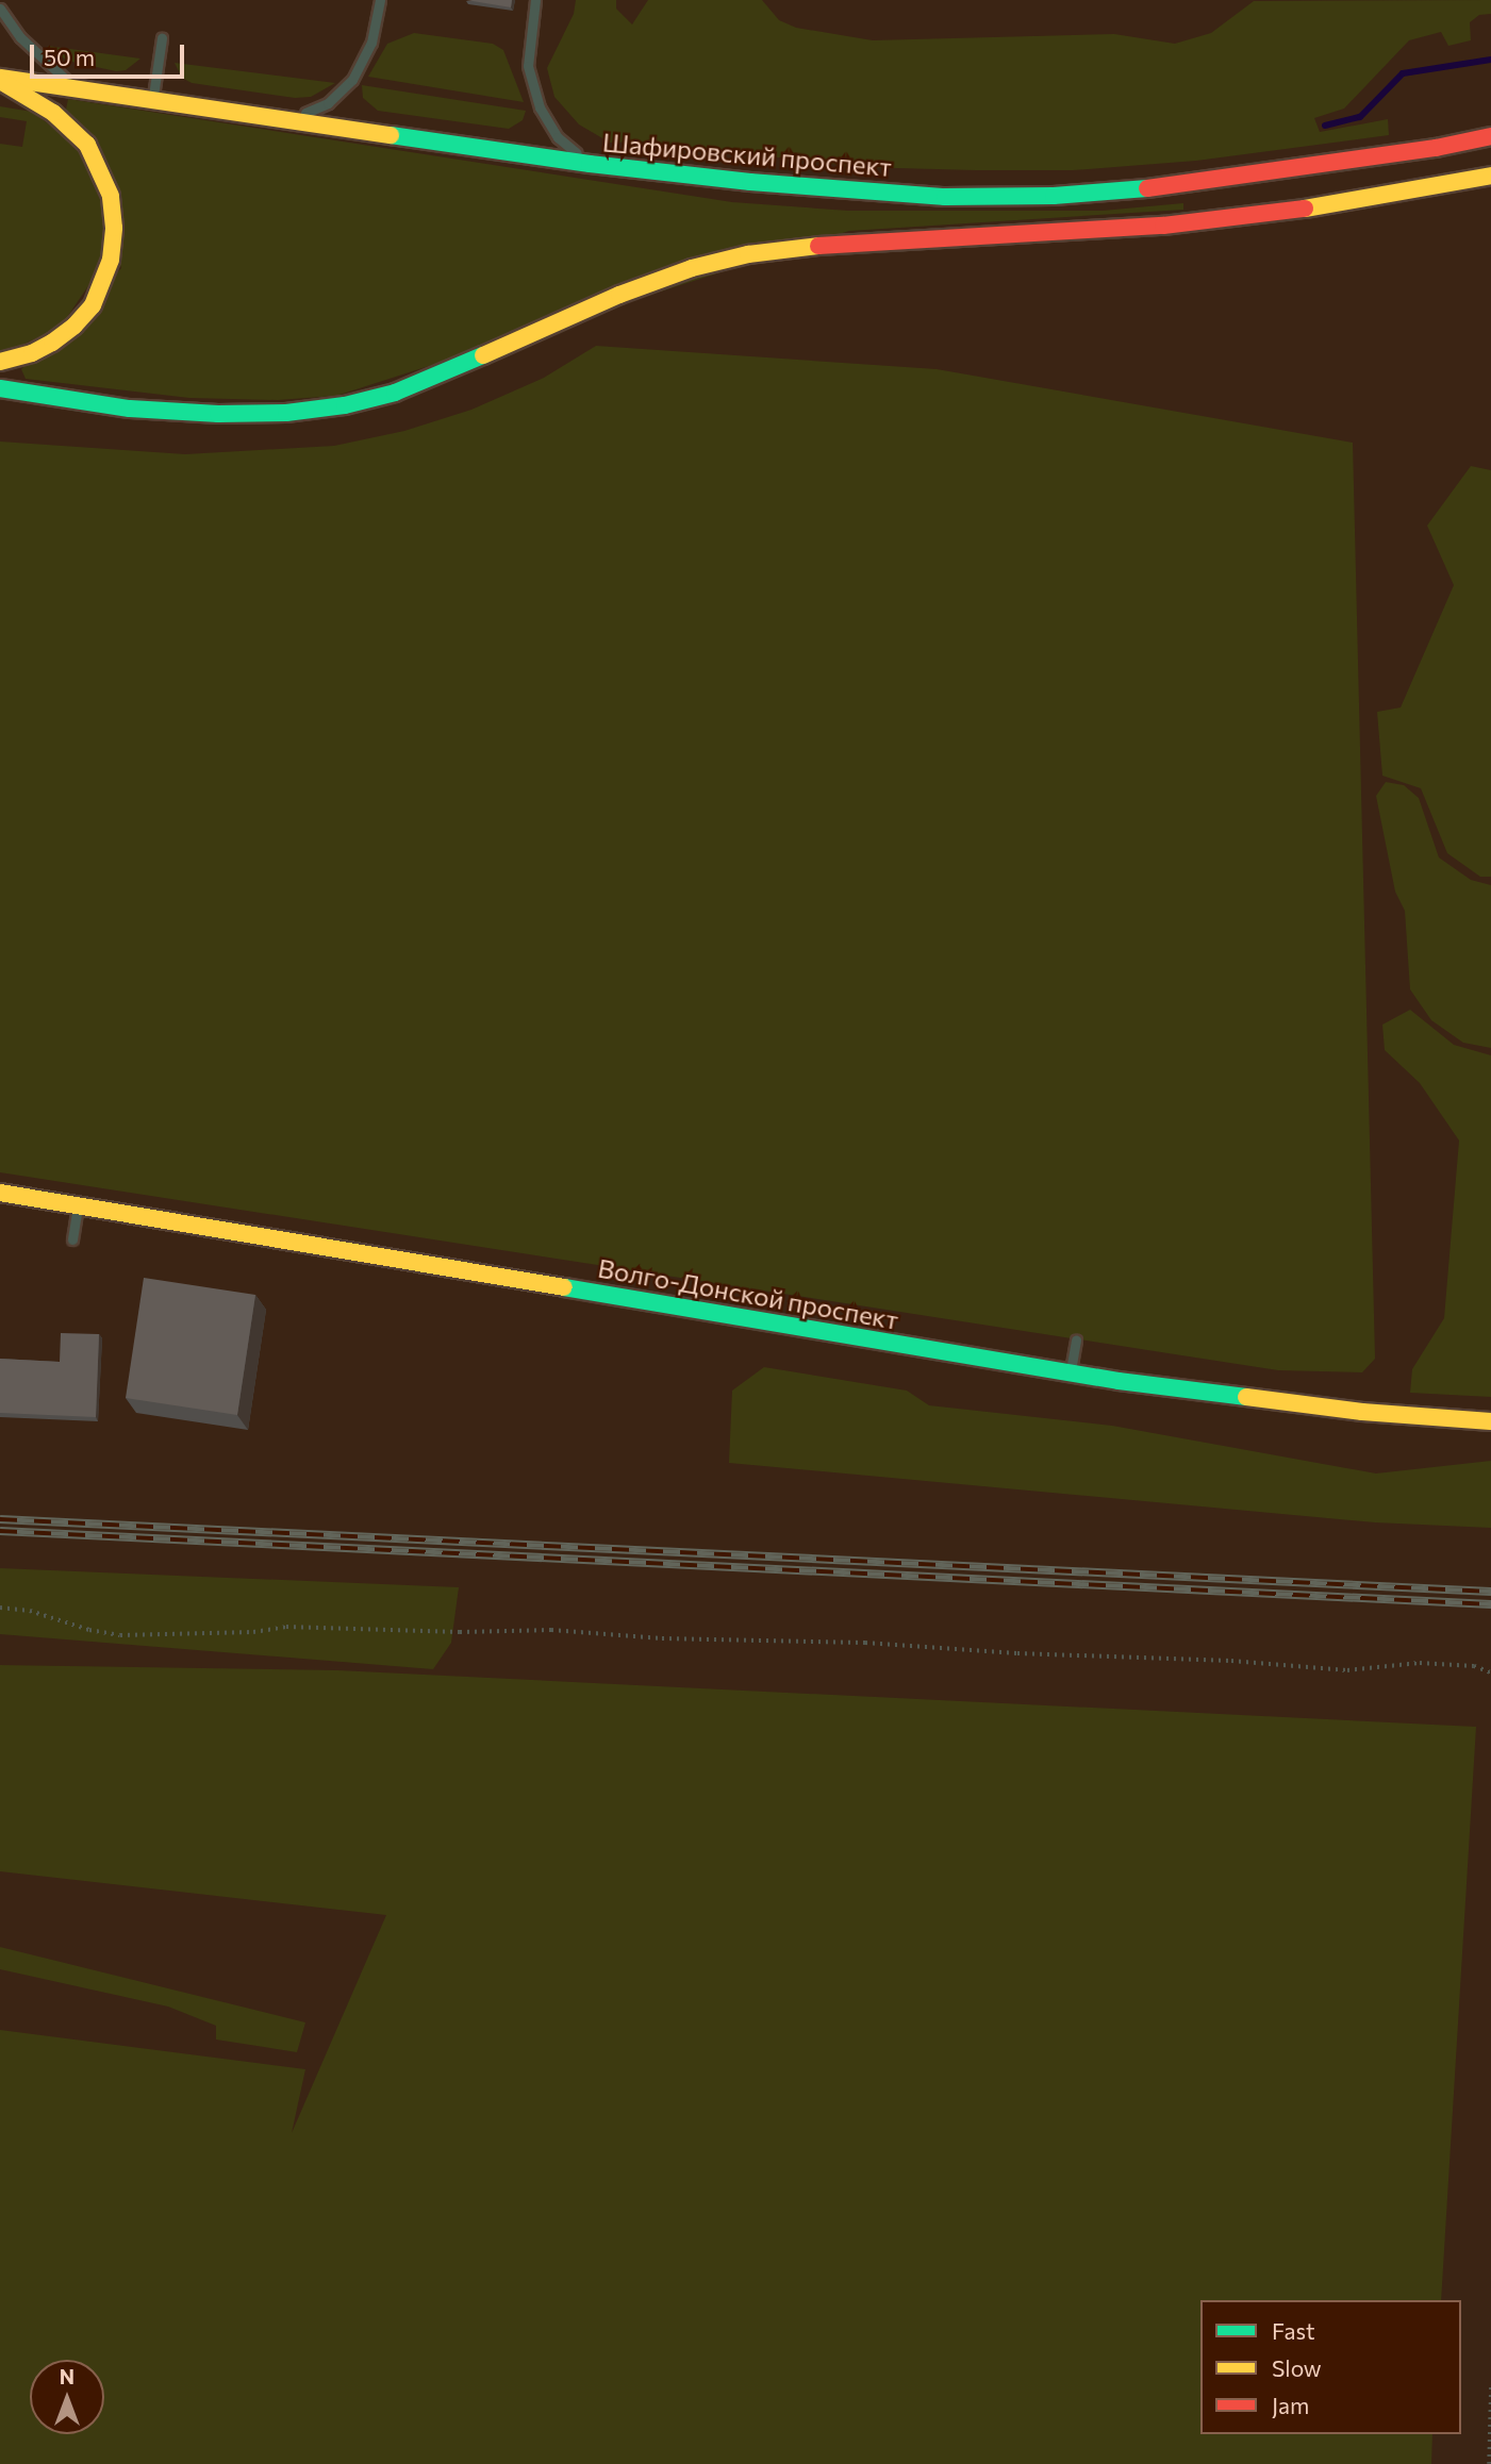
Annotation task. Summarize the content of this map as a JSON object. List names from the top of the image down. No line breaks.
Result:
{"streets":{"main road":["Шафировский проспект","Волго-Донской проспект"]},"legend":["Fast","Slow","Jam"],"scale_bar":"50 m","north":"top"}
